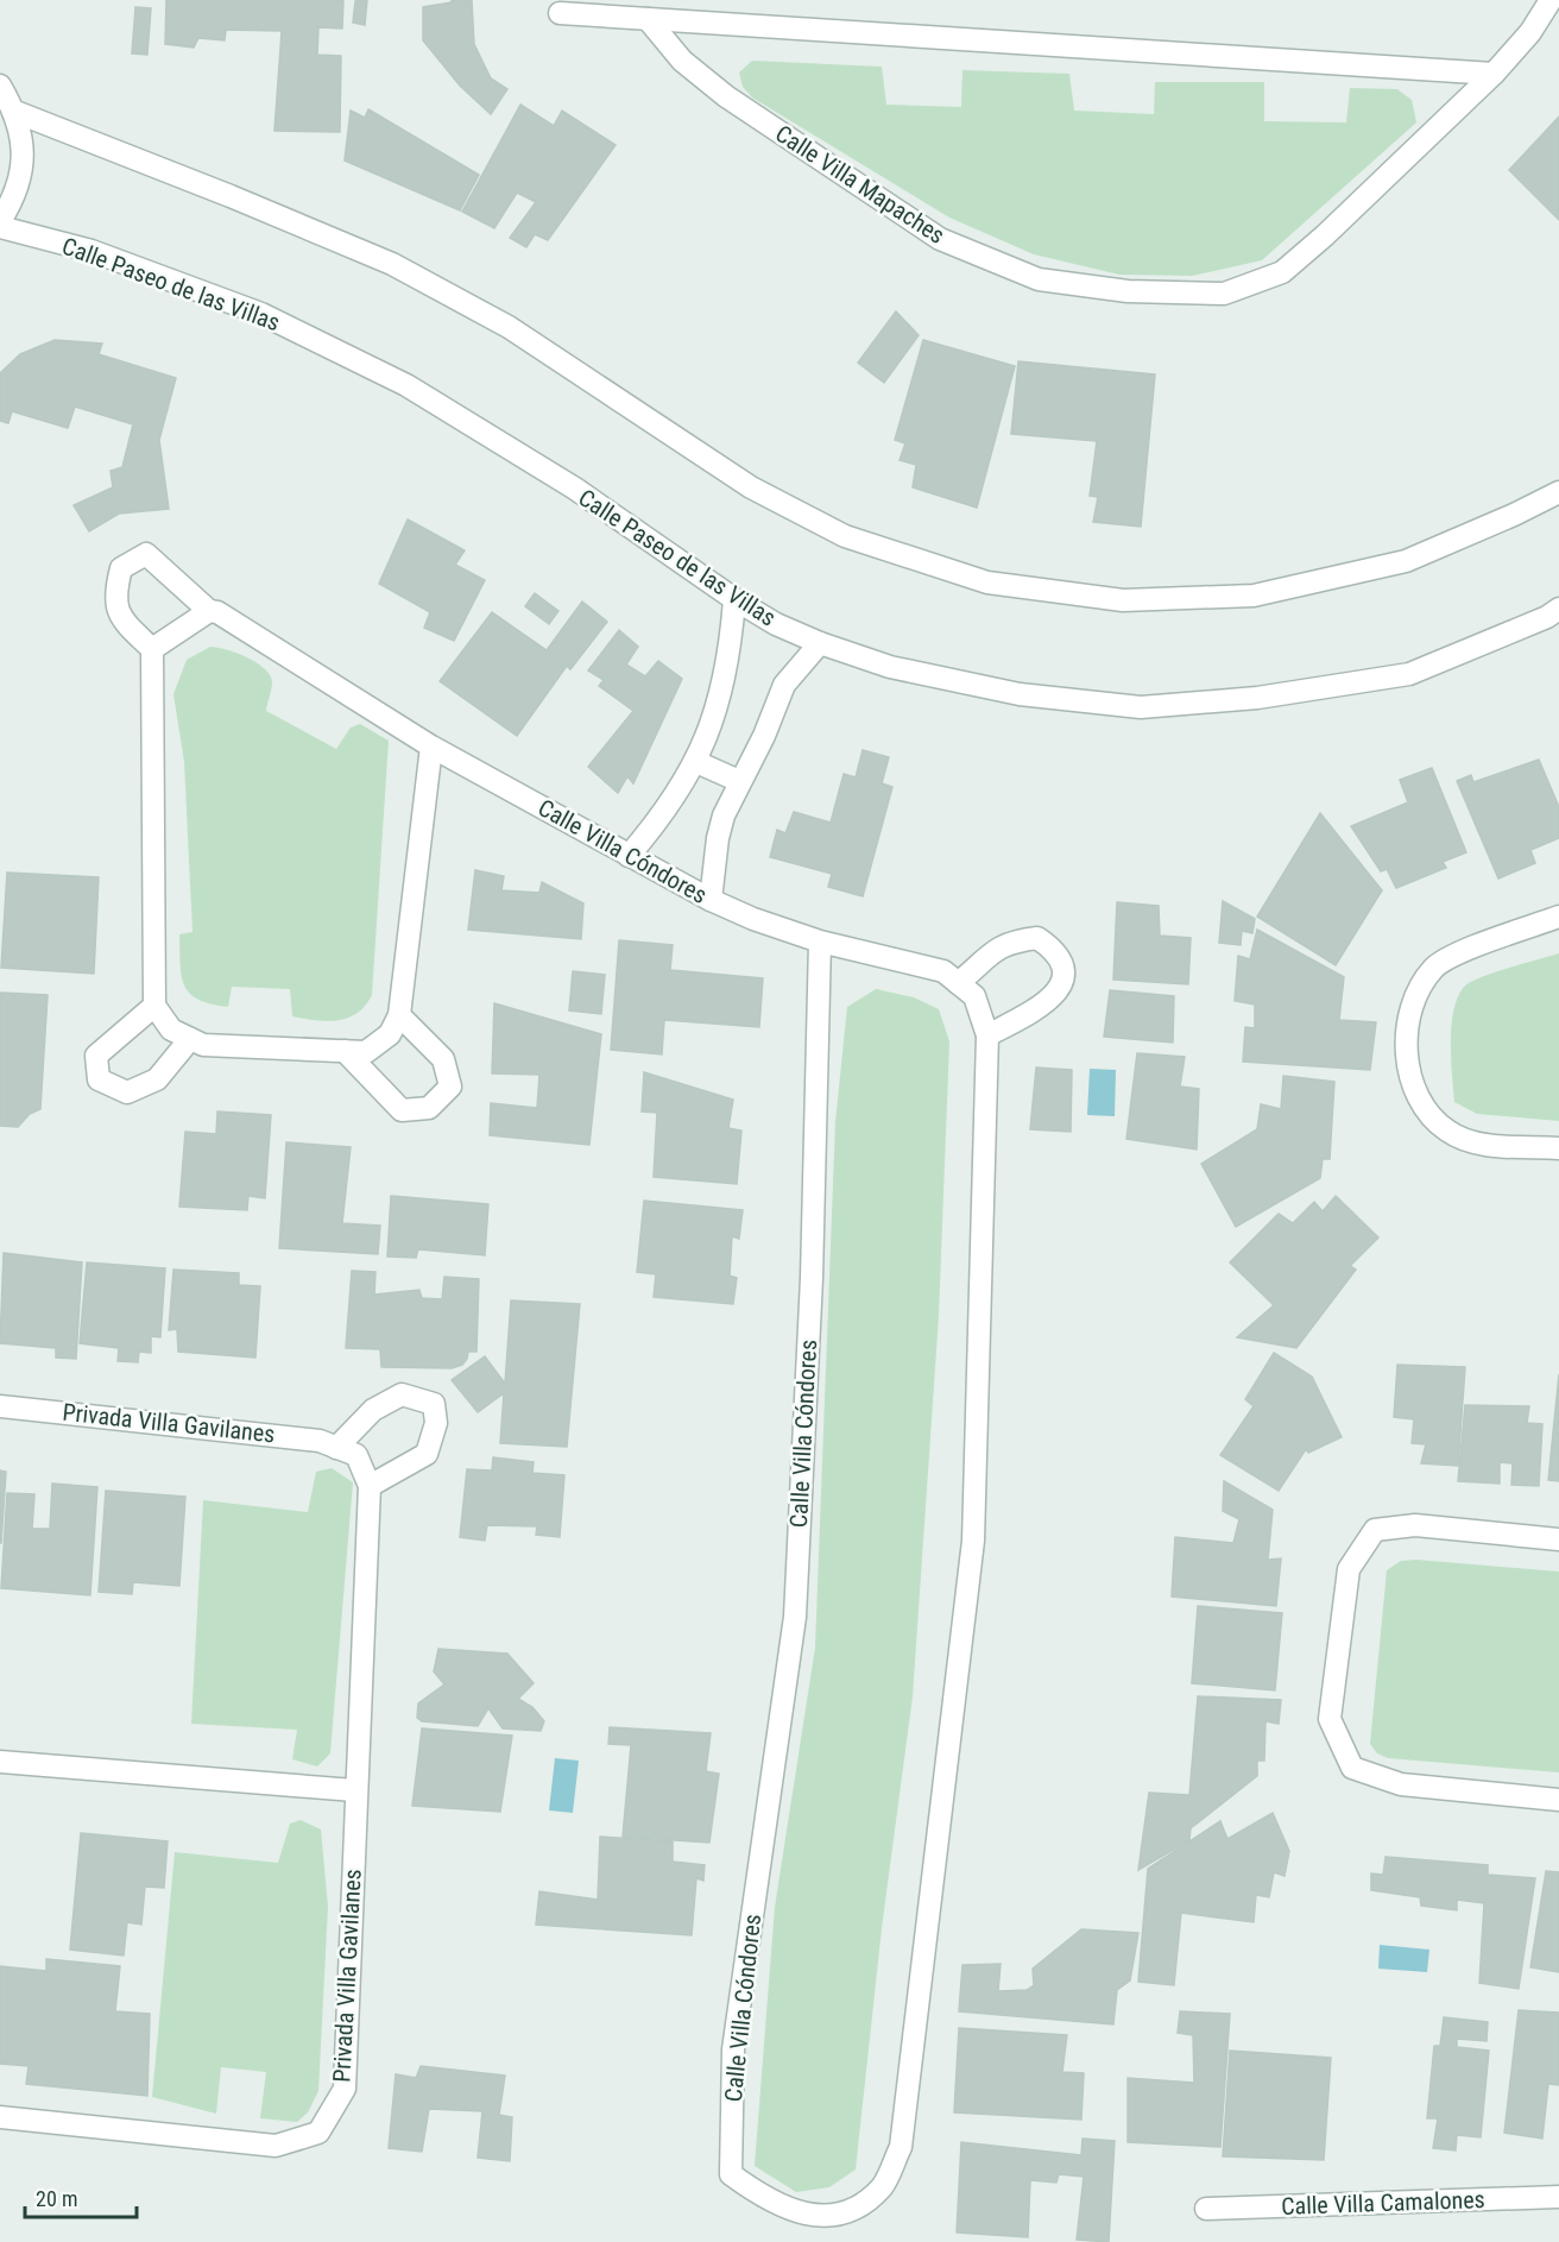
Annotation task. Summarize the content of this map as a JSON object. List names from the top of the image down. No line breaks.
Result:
{"streets":{"street":["Calle Villa Mapaches","Calle Paseo de las Villas","Calle Villa Cóndores","Privada Villa Gavilanes","Calle Villa Camalones"]},"scale_bar":"20 m"}
